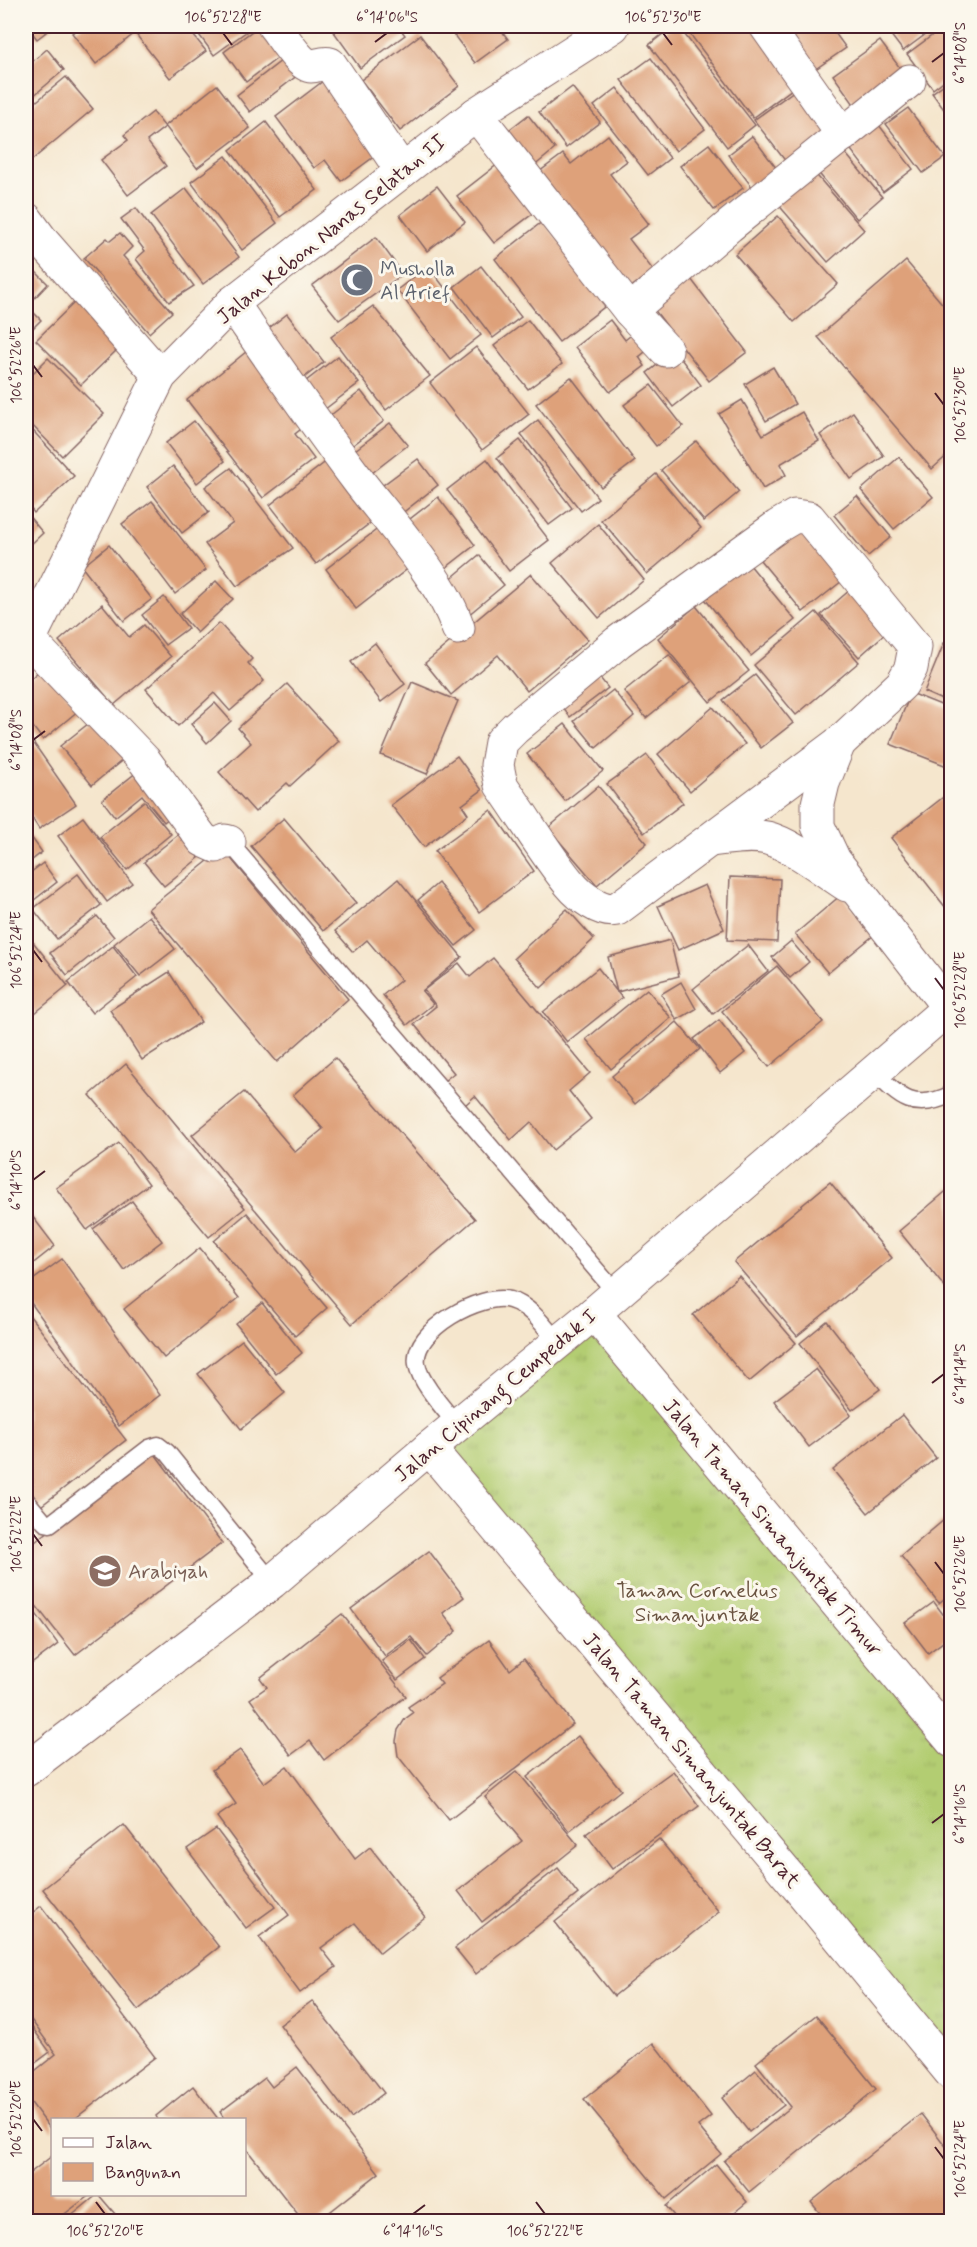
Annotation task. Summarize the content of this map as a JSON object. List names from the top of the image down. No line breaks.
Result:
{"streets":{"street":["Jalan Kebon Nanas Selatan II","Jalan Cipinang Cempedak I","Jalan Taman Simanjuntak Timur","Jalan Taman Simanjuntak Barat"]},"crossings":[["Jalan Cipinang Cempedak I","Jalan Taman Simanjuntak Timur"],["Jalan Cipinang Cempedak I","Jalan Taman Simanjuntak Barat"]],"parks":["Taman Cornelius Simanjuntak"],"places":{"mosque":["Musholla Al Arief"],"school or university":["Arabiyah"]},"legend":["Jalan","Bangunan"],"coordinates":["106°52'28\"E","6°14'06\"S","106°52'30\"E","6°14'08\"S","106°52'26\"E","106°52'24\"E","6°14'10\"S","6°14'14\"S","106°52'22\"E","6°14'16\"S","106°52'20\"E"]}
